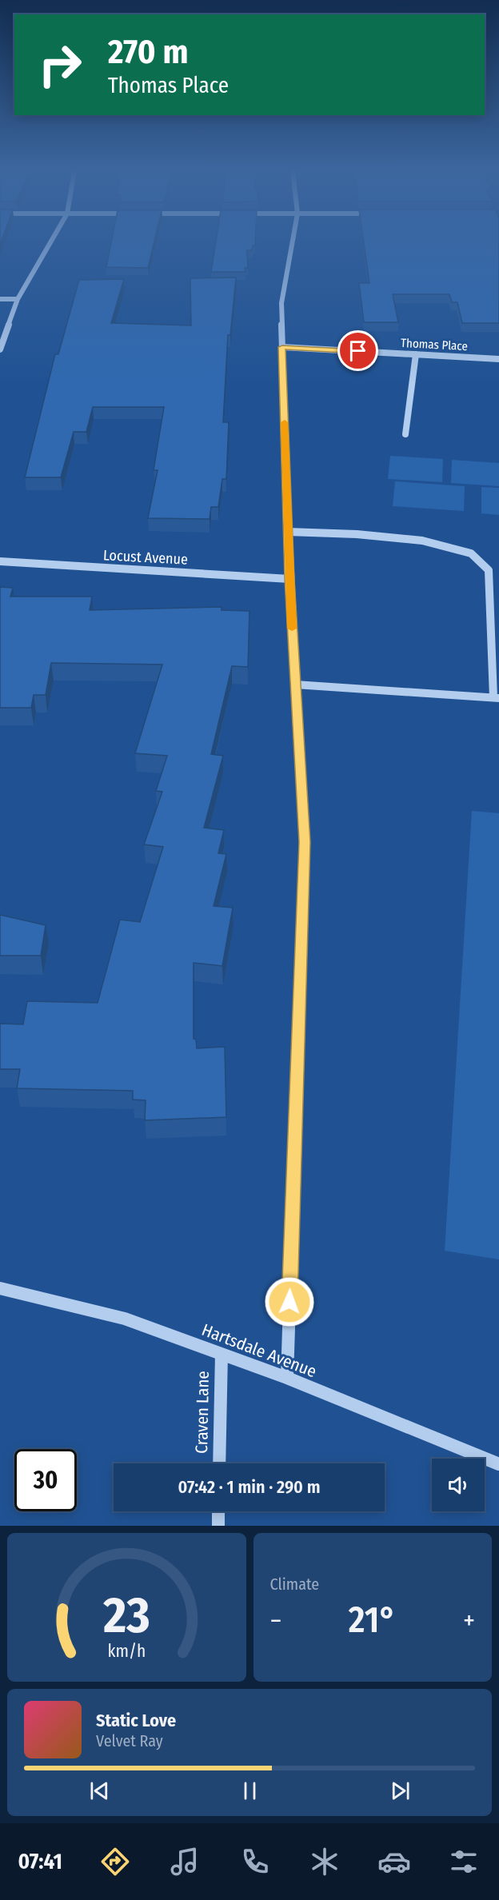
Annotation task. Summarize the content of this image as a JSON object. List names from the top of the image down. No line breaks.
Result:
{"streets":{"street":["Thomas Place","Locust Avenue","Hartsdale Avenue","Craven Lane"]},"crossings":[["Hartsdale Avenue","Craven Lane"]],"page":{"turn":["270 m","Thomas Place"],"limit":"30","trip":"07:42 · 1 min · 290 m","tile":"Climate","heat":["−","21°","+"],"song":["Static Love","Velvet Ray"],"tabs":"07:41","gauge":["23","km/h"]}}
